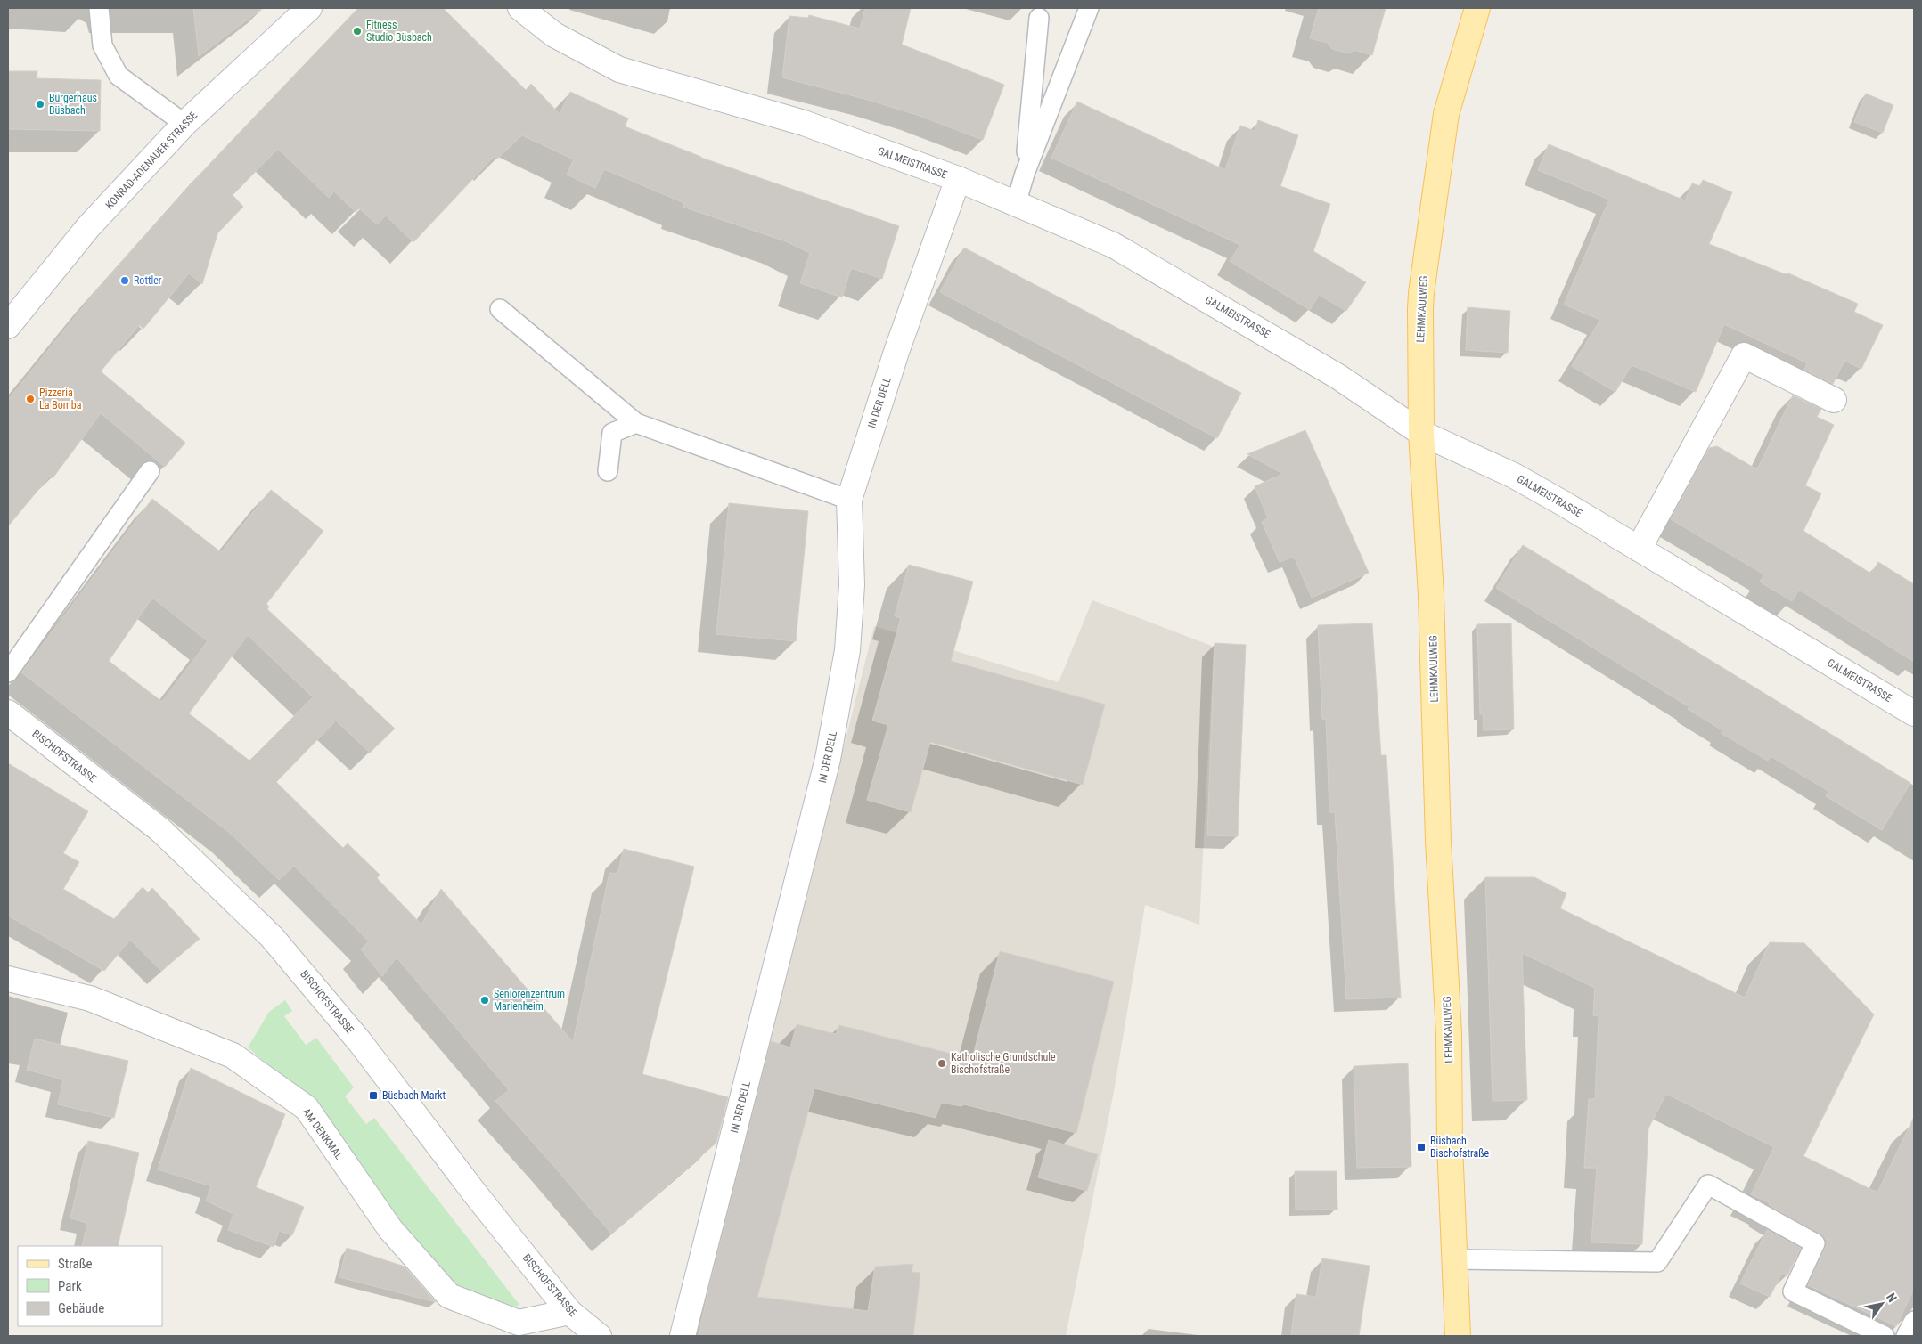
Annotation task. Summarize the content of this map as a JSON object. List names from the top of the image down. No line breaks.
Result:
{"streets":{"main road":["LEHMKAULWEG"],"street":["KONRAD-ADENAUER-STRASSE","GALMEISTRASSE","IN DER DELL","BISCHOFSTRASSE","AM DENKMAL"]},"crossings":[["GALMEISTRASSE","LEHMKAULWEG"],["GALMEISTRASSE","IN DER DELL"],["BISCHOFSTRASSE","AM DENKMAL"]],"places":{"other":["Fitness Studio Büsbach","Bürgerhaus Büsbach","Rottler","Pizzeria La Bomba","Seniorenzentrum Marienheim","Katholische Grundschule Bischofstraße"],"transit":["Büsbach Markt","Büsbach Bischofstraße"]},"legend":["Straße","Park","Gebäude"],"north":"top right"}
